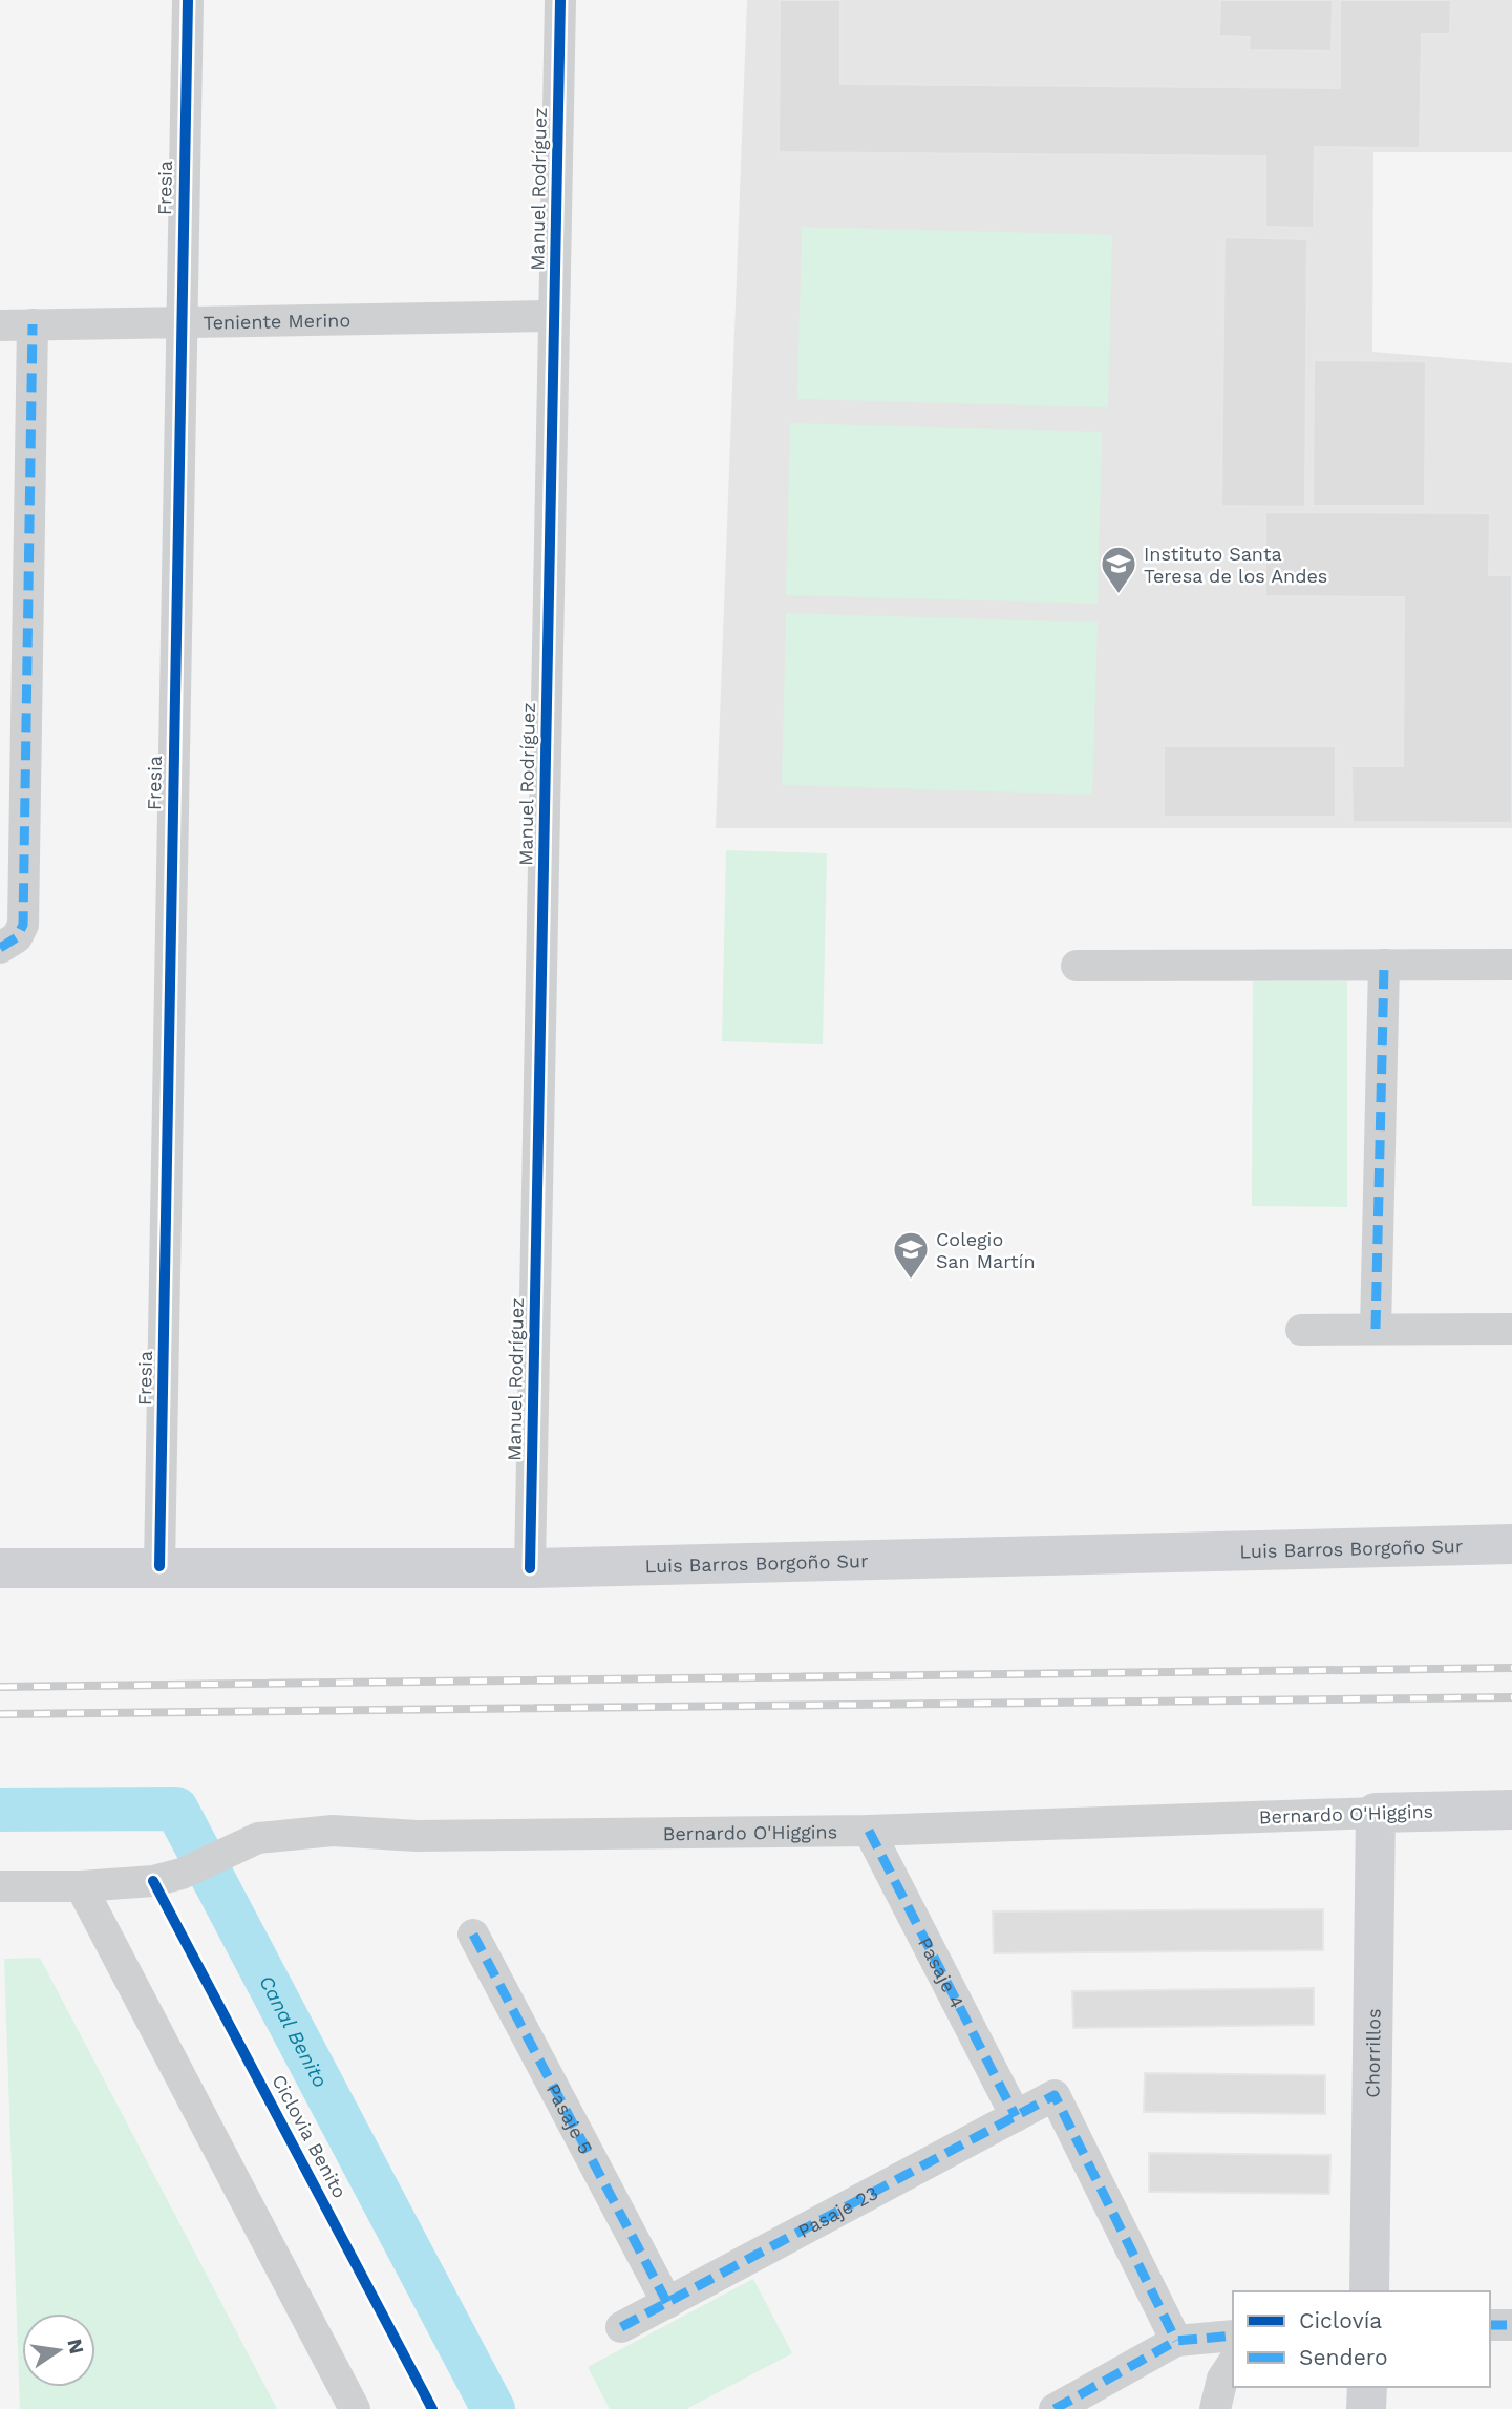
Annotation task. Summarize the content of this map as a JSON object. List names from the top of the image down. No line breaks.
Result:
{"streets":{"street":["Fresia","Manuel Rodríguez","Teniente Merino","Luis Barros Borgoño Sur","Bernardo O'Higgins","Pasaje 4","Chorrillos","Pasaje 5","Pasaje 23"],"cycle path":["Ciclovia Benito"]},"crossings":[["Fresia","Teniente Merino"],["Fresia","Luis Barros Borgoño Sur"],["Manuel Rodríguez","Teniente Merino"],["Manuel Rodríguez","Luis Barros Borgoño Sur"],["Bernardo O'Higgins","Pasaje 4"],["Bernardo O'Higgins","Chorrillos"],["Pasaje 4","Pasaje 23"],["Pasaje 5","Pasaje 23"]],"water":["Canal Benito"],"places":{"school or university":["Instituto Santa Teresa de los Andes","Colegio San Martín"]},"legend":["Ciclovía","Sendero"],"north":"right"}
